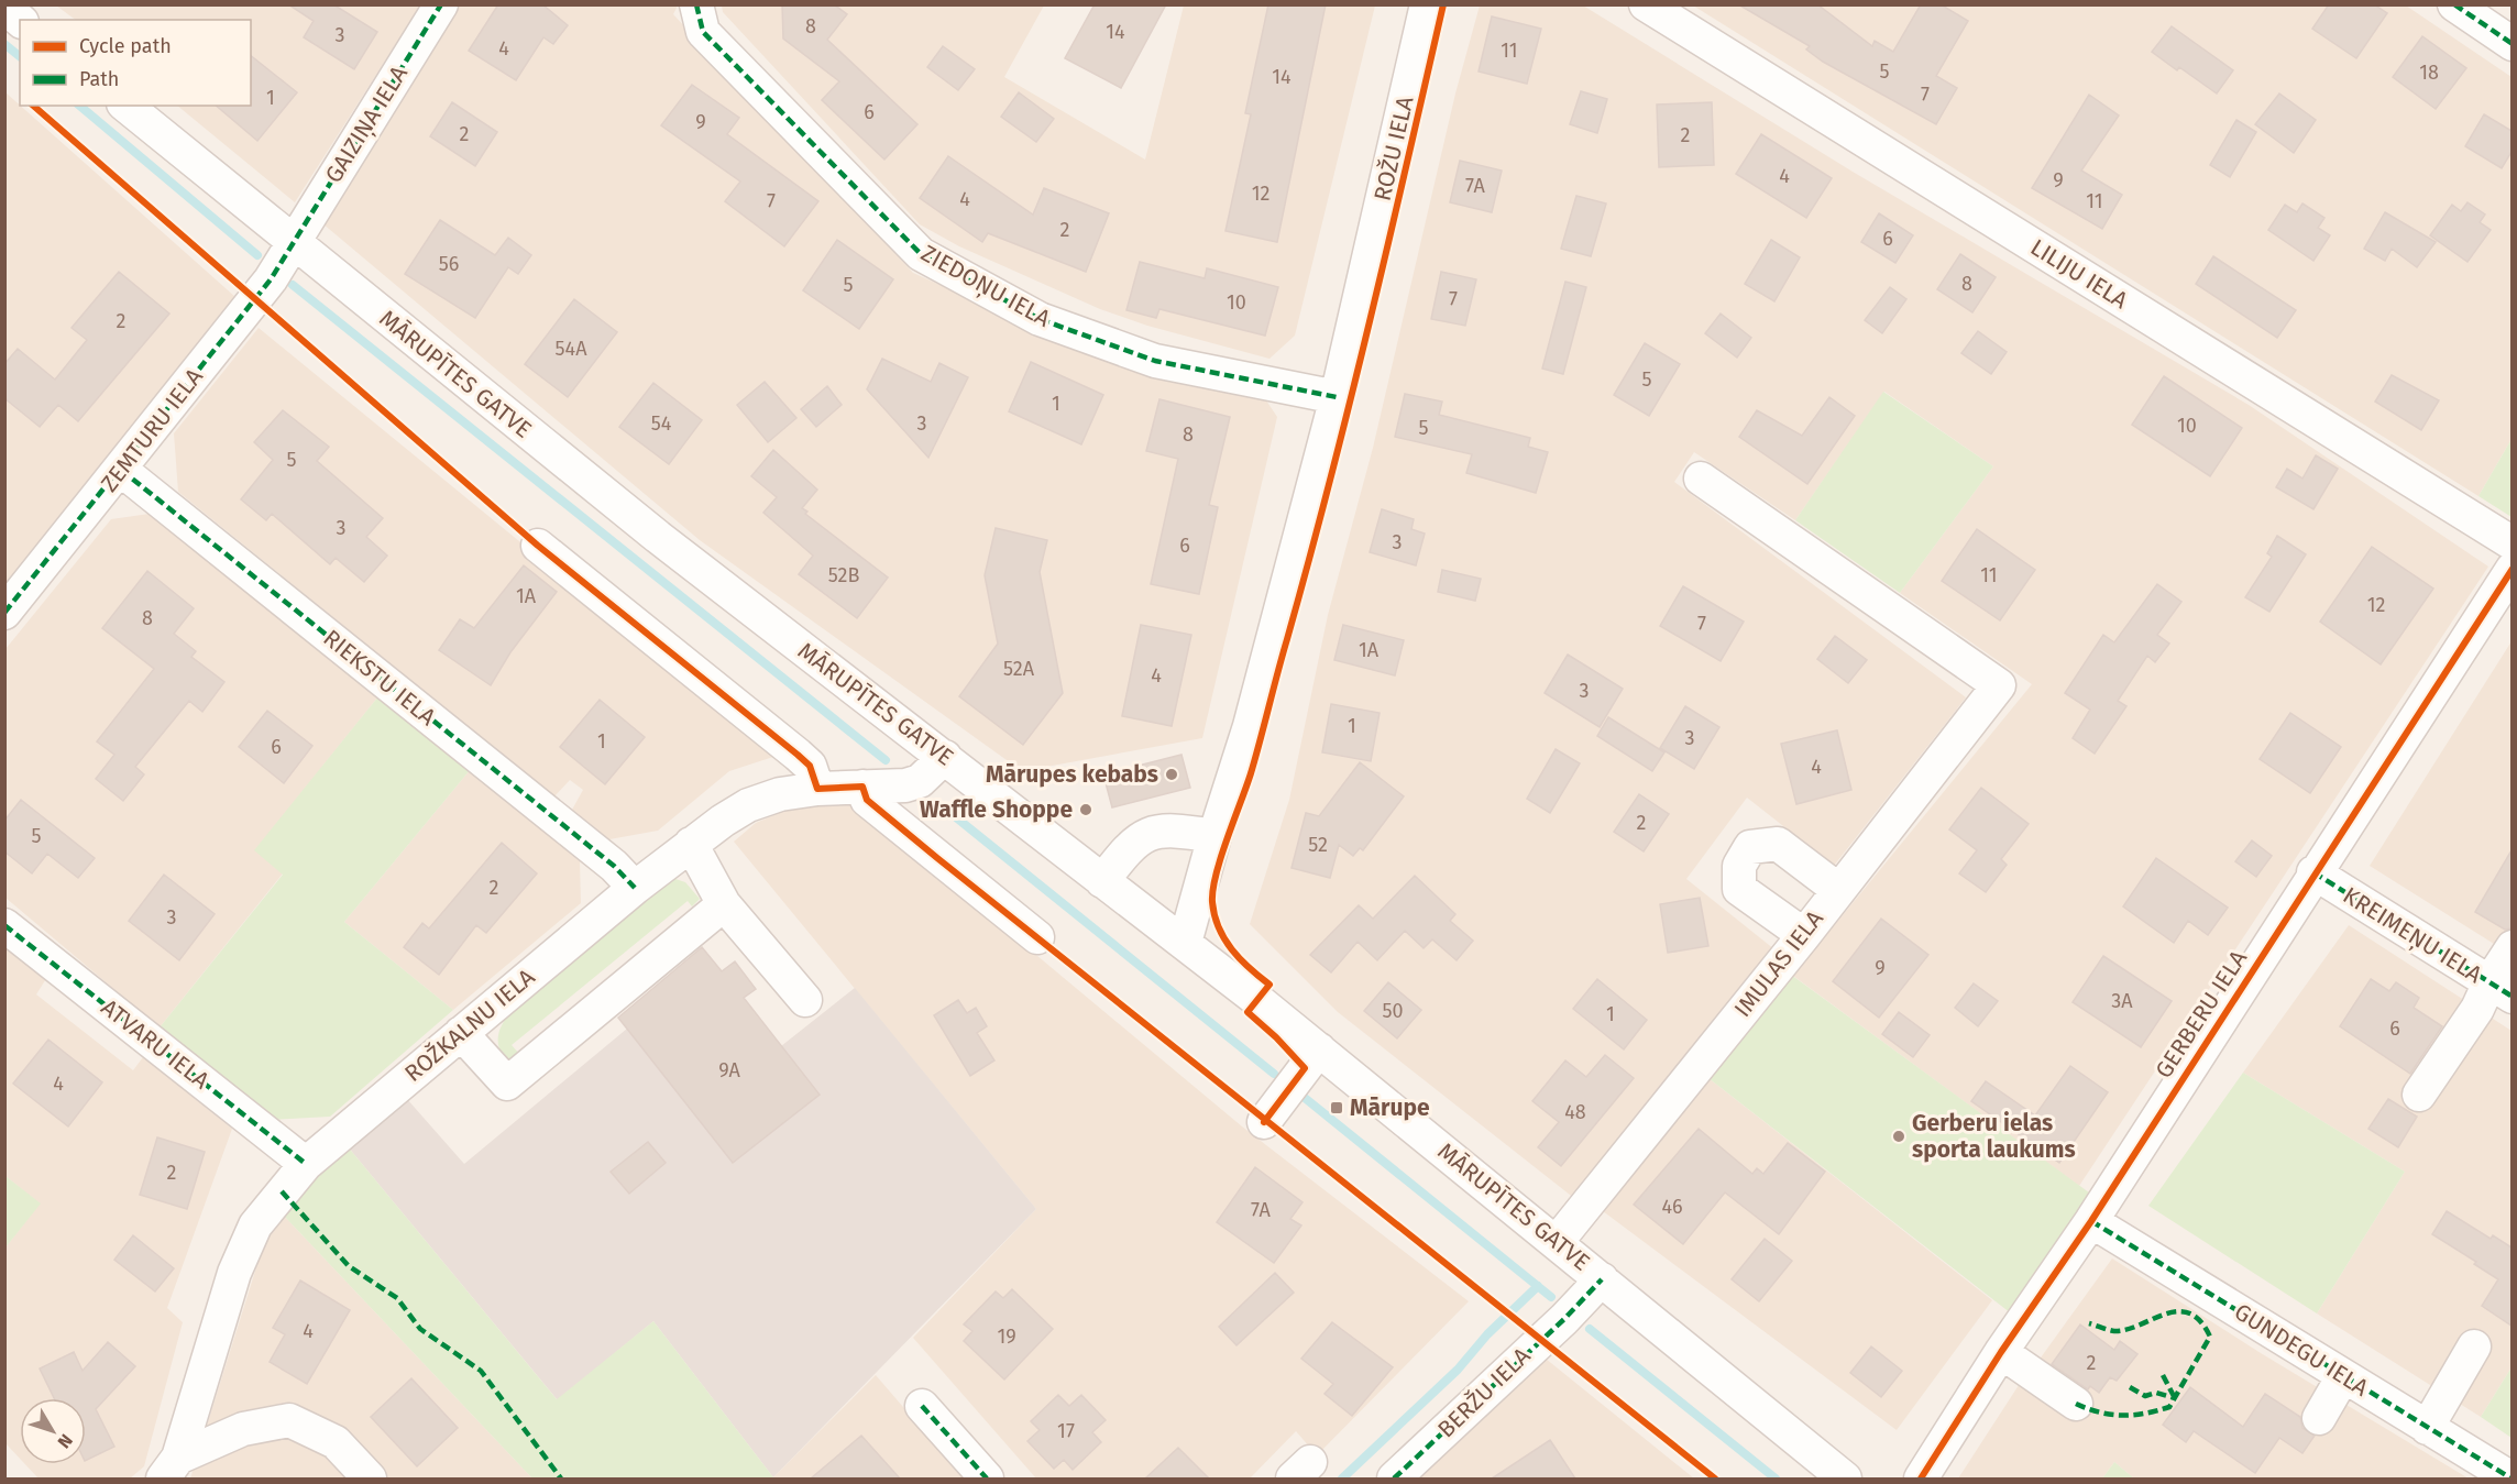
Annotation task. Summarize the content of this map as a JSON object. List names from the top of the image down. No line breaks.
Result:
{"streets":{"street":["GAIZIŅA IELA","ROŽU IELA","LILIJU IELA","ZIEDOŅU IELA","MĀRUPĪTES GATVE","ZEMTURU IELA","RIEKSTU IELA","KREIMEŅU IELA","IMULAS IELA","GERBERU IELA","ROŽKALNU IELA","ATVARU IELA","GUNDEGU IELA","BERŽU IELA"]},"crossings":[["GAIZIŅA IELA","MĀRUPĪTES GATVE"],["GAIZIŅA IELA","ZEMTURU IELA"],["ROŽU IELA","ZIEDOŅU IELA"],["ROŽU IELA","MĀRUPĪTES GATVE"],["MĀRUPĪTES GATVE","ZEMTURU IELA"],["MĀRUPĪTES GATVE","IMULAS IELA"],["MĀRUPĪTES GATVE","BERŽU IELA"],["ZEMTURU IELA","RIEKSTU IELA"],["RIEKSTU IELA","ROŽKALNU IELA"],["KREIMEŅU IELA","GERBERU IELA"],["GERBERU IELA","GUNDEGU IELA"],["ROŽKALNU IELA","ATVARU IELA"]],"places":{"other":["Mārupes kebabs","Waffle Shoppe","Gerberu ielas sporta laukums"],"transit":["Mārupe"]},"house_numbers":["8","14","3","4","11","5","18","14","7","1","6","9","2","2","4","9","7A","12","4","7","11","2","6","56","8","5","7","10","2","54A","5","1","54","3","10","5","8","5","3","3","6","52B","11","1A","12","8","7","1A","52A","4","3","1","3","1","6","4","2","5","52","2","3","9","3A","50","1","6","9A","4","48","2","46","7A","4","19","2","17"],"legend":["Cycle path","Path"],"north":"bottom right"}
